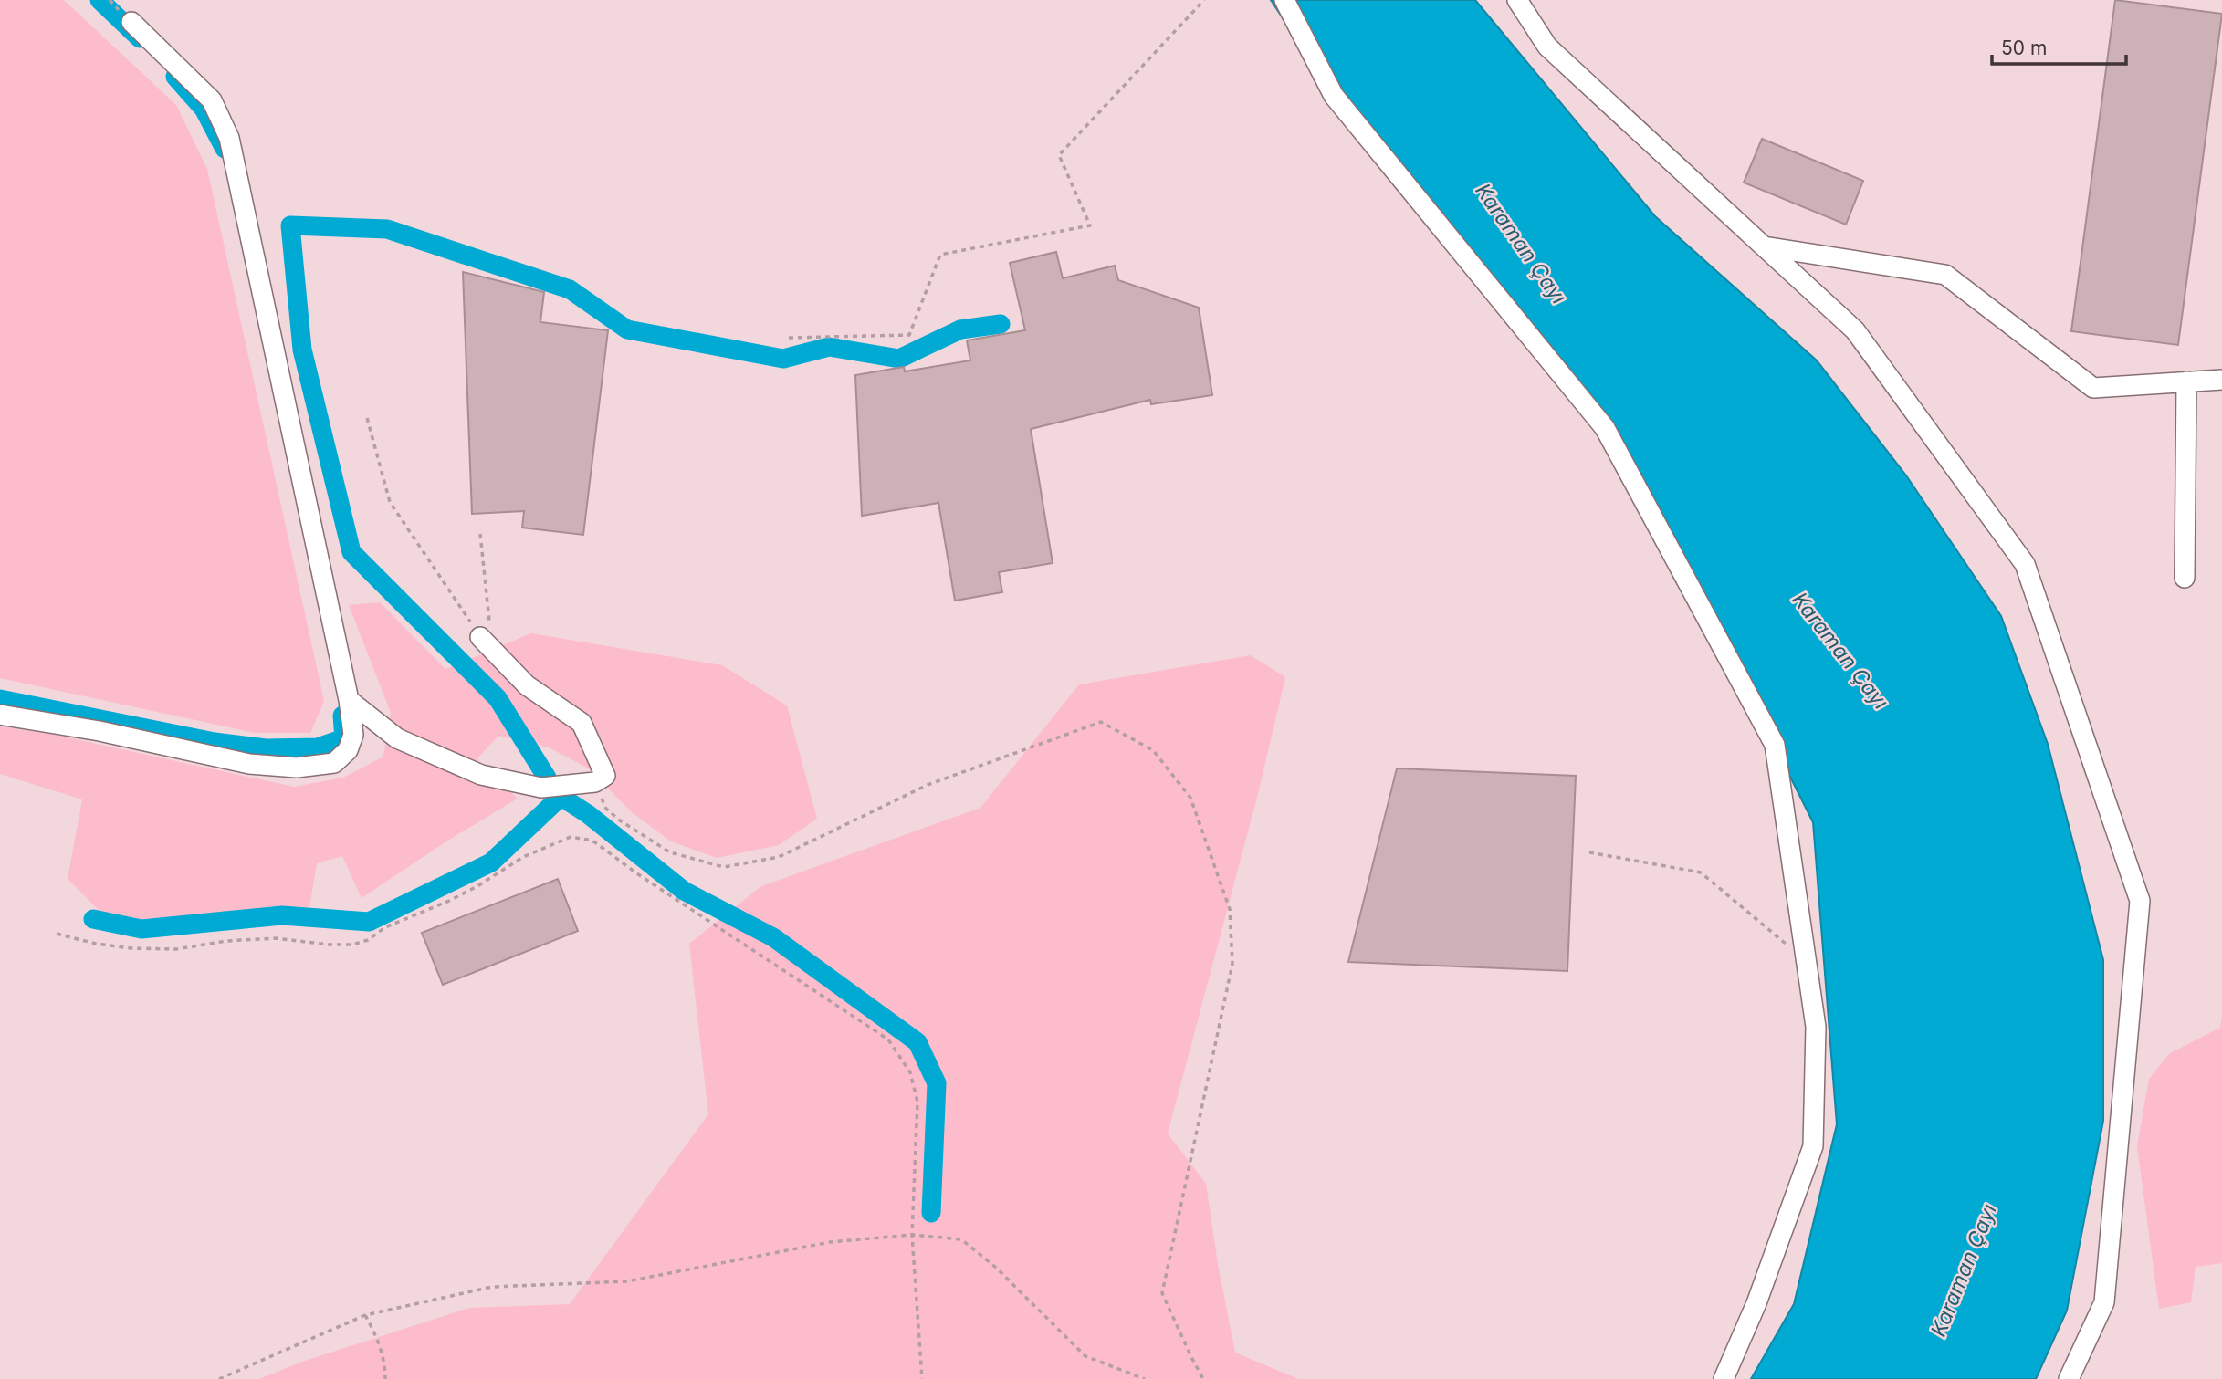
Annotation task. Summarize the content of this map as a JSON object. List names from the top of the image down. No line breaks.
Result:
{"water":["Karaman Çayı"],"scale_bar":"50 m"}
